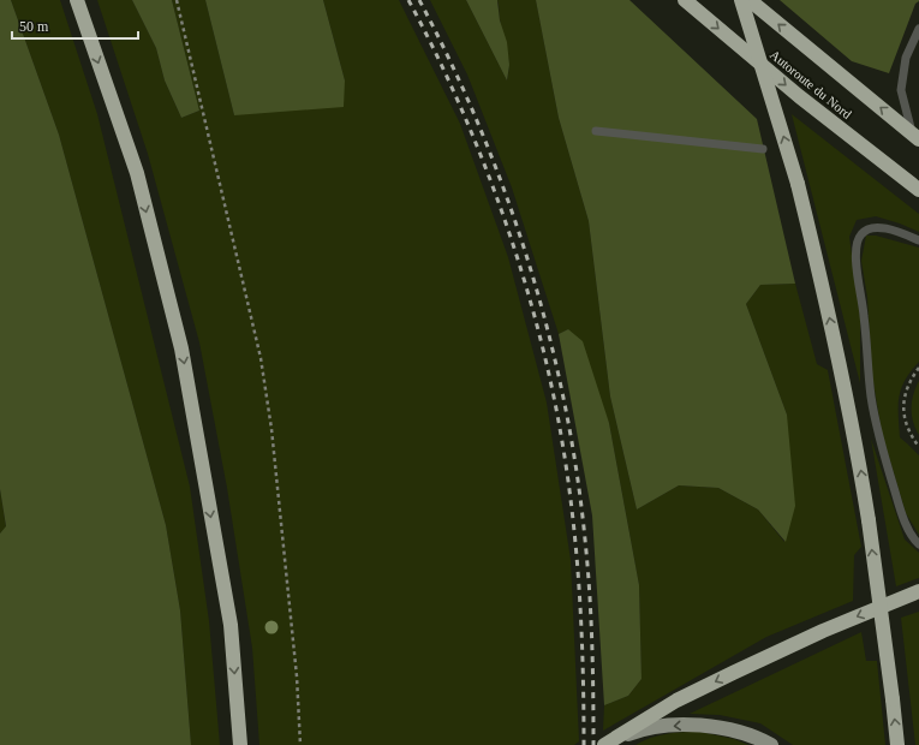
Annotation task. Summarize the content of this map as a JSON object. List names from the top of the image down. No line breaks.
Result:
{"streets":{"highway":["Autoroute du Nord"]},"scale_bar":"50 m"}
